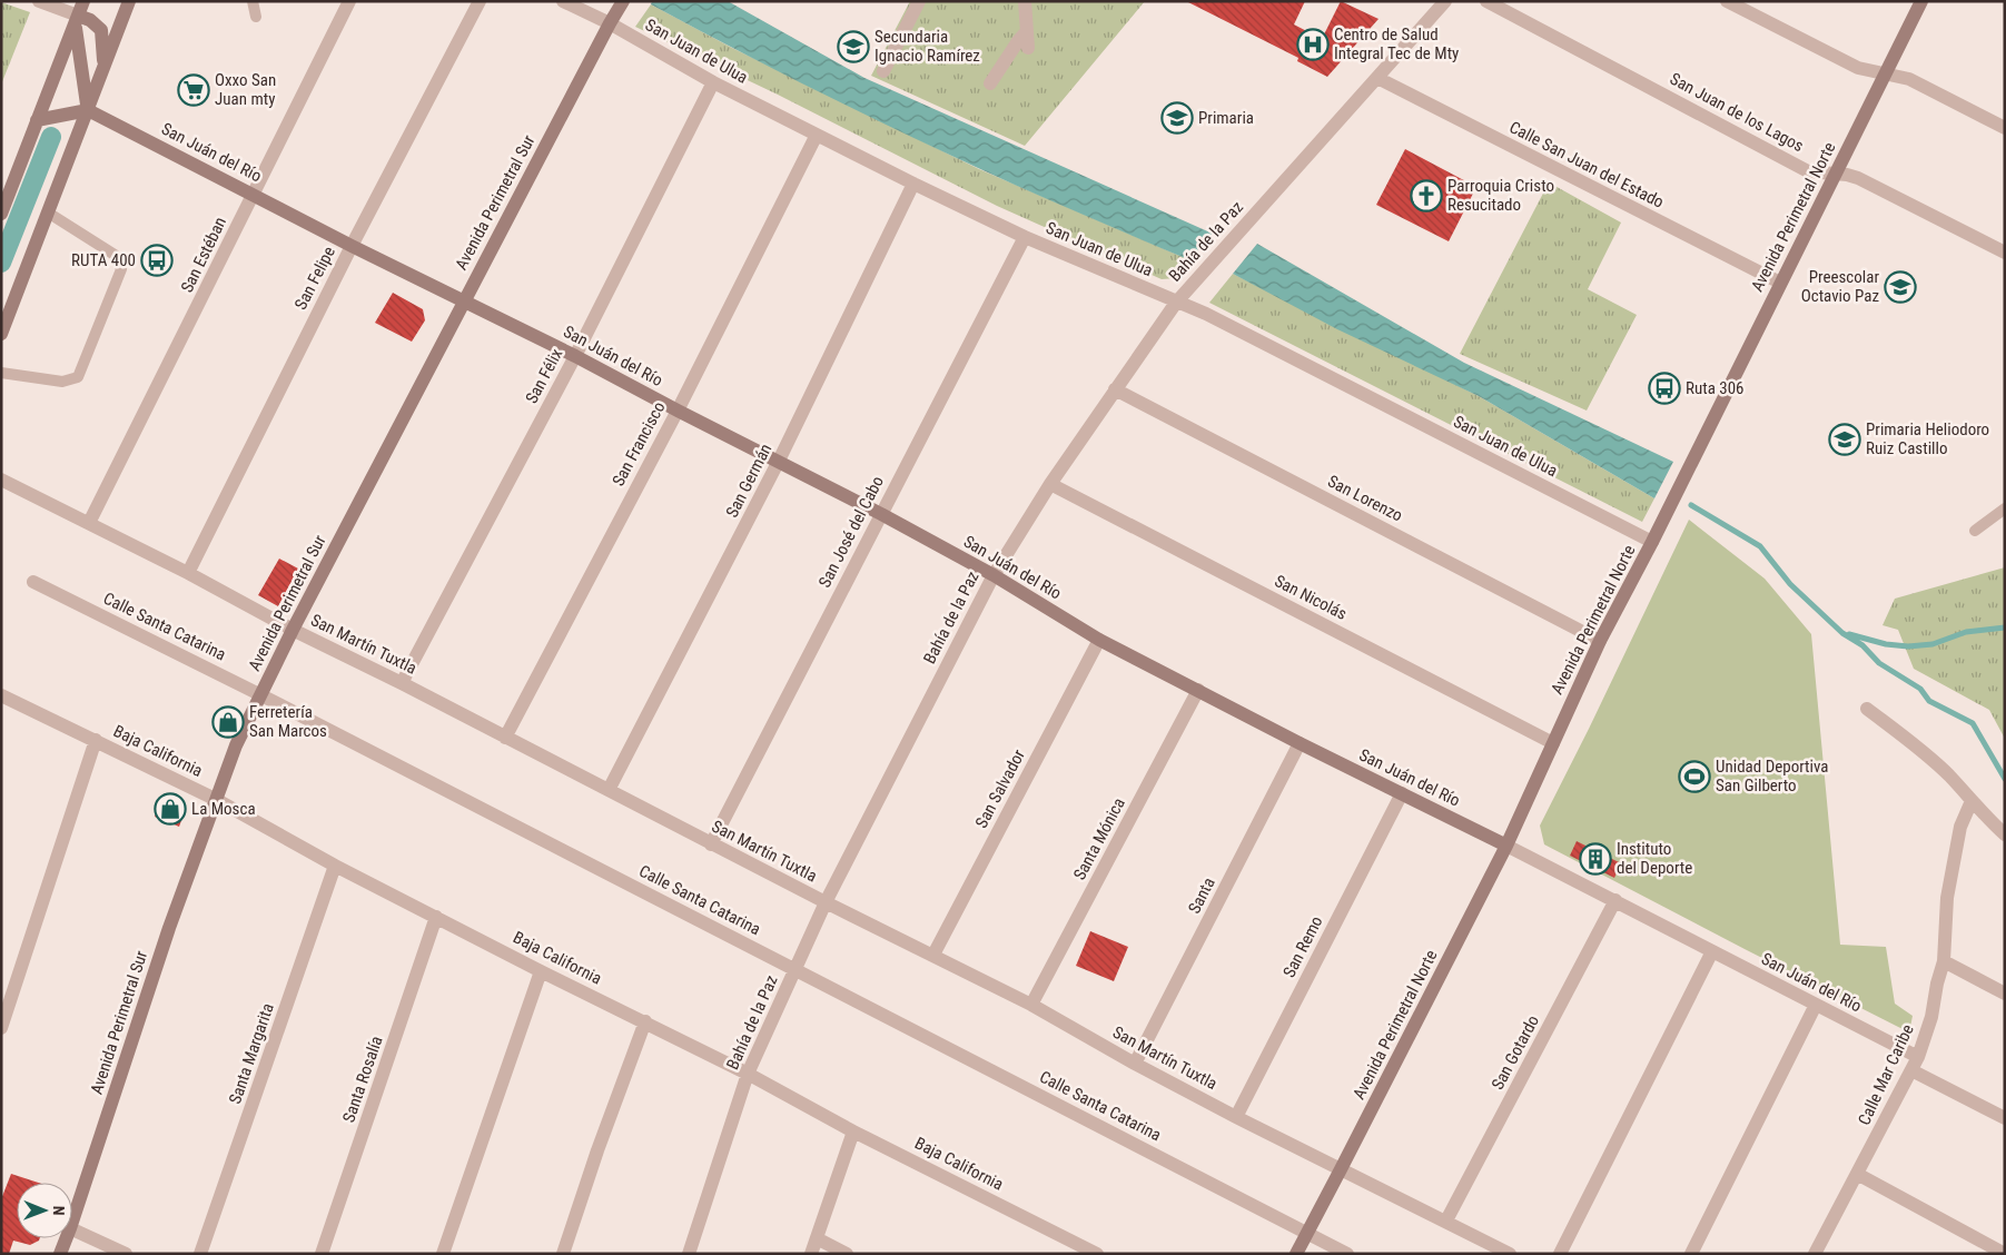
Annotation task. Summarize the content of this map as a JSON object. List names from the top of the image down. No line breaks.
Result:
{"streets":{"street":["San Juan de Ulua","San Juan de los Lagos","San Juán del Río","Calle San Juan del Estado","Avenida Perimetral Sur","Avenida Perimetral Norte","Bahía de la Paz","San Estéban","San Felipe","San Félix","San Francisco","San Germán","San Lorenzo","San José del Cabo","San Nicolás","Calle Santa Catarina","San Martín Tuxtla","Baja California","San Salvador","Santa Mónica","Santa","San Remo","San Gotardo","Santa Margarita","Calle Mar Caribe","Santa Rosalía"]},"crossings":[["San Juan de Ulua","Avenida Perimetral Sur"],["San Juan de Ulua","Avenida Perimetral Norte"],["San Juan de Ulua","Bahía de la Paz"],["San Juan de Ulua","San Félix"],["San Juan de Ulua","San Francisco"],["San Juan de Ulua","San Germán"],["San Juan de Ulua","San José del Cabo"],["San Juan de los Lagos","Avenida Perimetral Norte"],["San Juán del Río","Avenida Perimetral Sur"],["San Juán del Río","Avenida Perimetral Norte"],["San Juán del Río","Bahía de la Paz"],["San Juán del Río","San Estéban"],["San Juán del Río","San Felipe"],["San Juán del Río","San Félix"],["San Juán del Río","San Francisco"],["San Juán del Río","San Germán"],["San Juán del Río","San José del Cabo"],["San Juán del Río","San Salvador"],["San Juán del Río","Santa Mónica"],["San Juán del Río","Santa"],["San Juán del Río","San Remo"],["San Juán del Río","San Gotardo"],["San Juán del Río","Calle Mar Caribe"],["Calle San Juan del Estado","Avenida Perimetral Norte"],["Calle San Juan del Estado","Bahía de la Paz"],["Avenida Perimetral Sur","Calle Santa Catarina"],["Avenida Perimetral Sur","San Martín Tuxtla"],["Avenida Perimetral Sur","Baja California"],["Avenida Perimetral Norte","San Lorenzo"],["Avenida Perimetral Norte","San Nicolás"],["Avenida Perimetral Norte","Calle Santa Catarina"],["Avenida Perimetral Norte","San Martín Tuxtla"],["Bahía de la Paz","San Lorenzo"],["Bahía de la Paz","San Nicolás"],["Bahía de la Paz","Calle Santa Catarina"],["Bahía de la Paz","San Martín Tuxtla"],["Bahía de la Paz","Baja California"],["San Estéban","San Martín Tuxtla"],["San Felipe","San Martín Tuxtla"],["San Félix","San Martín Tuxtla"],["San Francisco","San Martín Tuxtla"],["San Germán","San Martín Tuxtla"],["San José del Cabo","San Martín Tuxtla"],["San Martín Tuxtla","San Salvador"],["San Martín Tuxtla","Santa Mónica"],["San Martín Tuxtla","Santa"],["San Martín Tuxtla","San Remo"],["San Martín Tuxtla","San Gotardo"],["Baja California","Santa Margarita"],["Baja California","Santa Rosalía"]],"places":{"hospital":["Centro de Salud Integral Tec de Mty"],"school or university":["Secundaria Ignacio Ramírez","Primaria","Preescolar Octavio Paz","Primaria Heliodoro Ruiz Castillo"],"supermarket":["Oxxo San Juan mty"],"church":["Parroquia Cristo Resucitado"],"bus stop":["RUTA 400","Ruta 306"],"shop":["Ferretería San Marcos","La Mosca"],"sports":["Unidad Deportiva San Gilberto"],"building":["Instituto del Deporte"]},"north":"right"}
